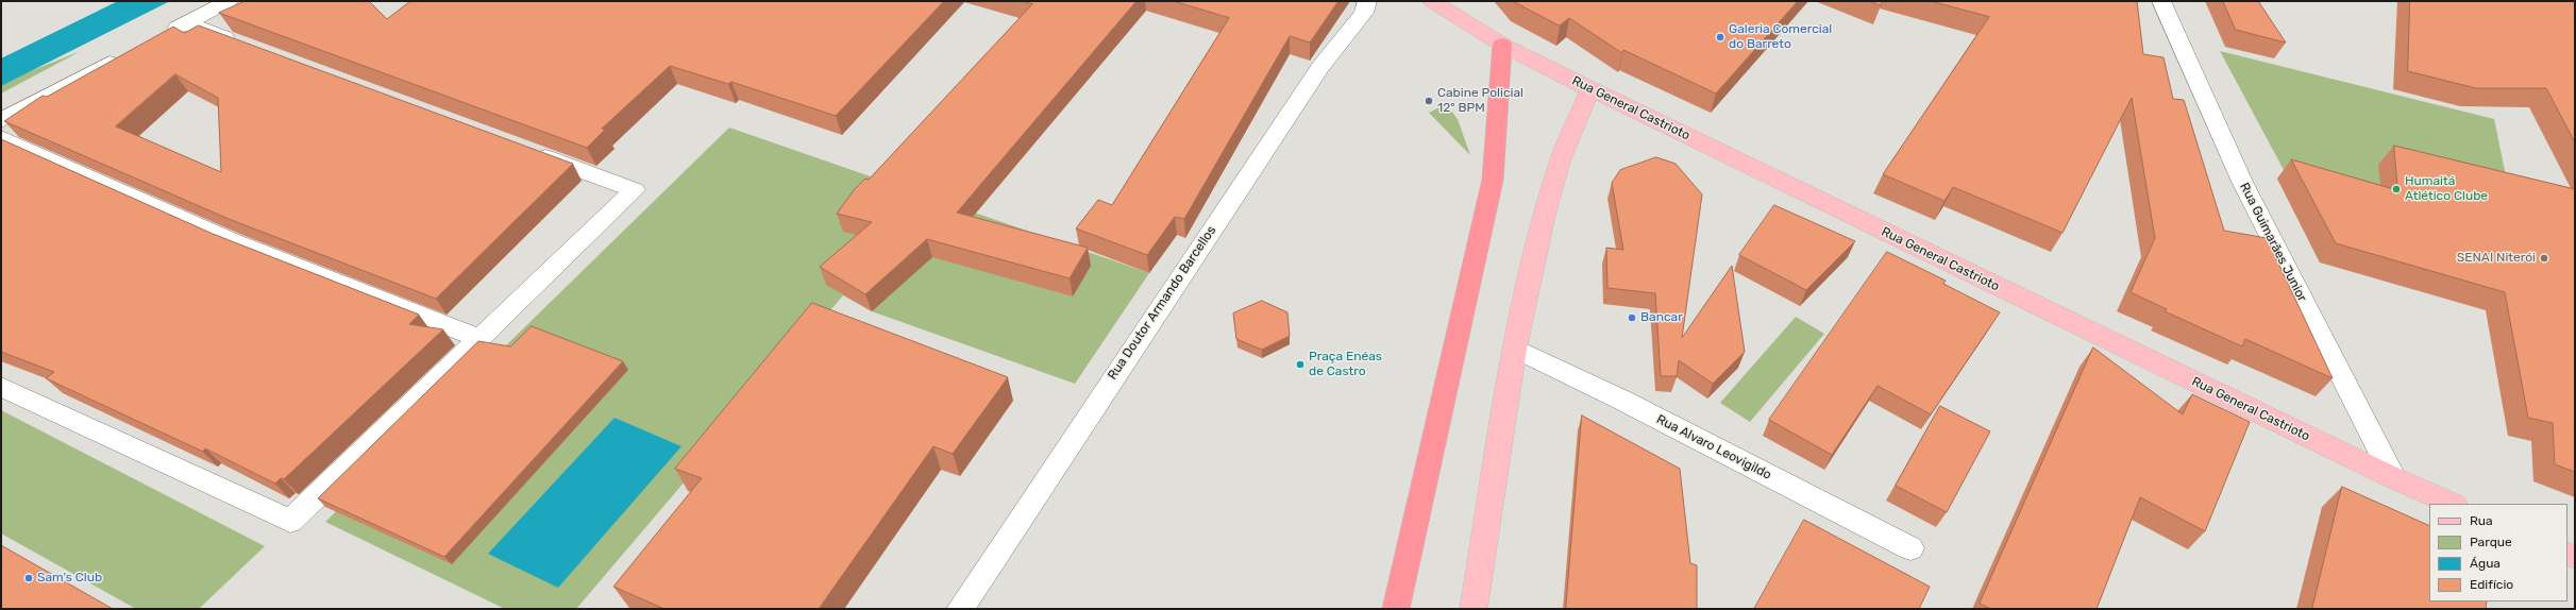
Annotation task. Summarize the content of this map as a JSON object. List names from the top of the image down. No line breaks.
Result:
{"streets":{"main road":["Rua General Castrioto"],"street":["Rua Guimarães Junior","Rua Doutor Armando Barcellos","Rua Alvaro Leovigildo"]},"crossings":[["Rua General Castrioto","Rua Guimarães Junior"]],"places":["Galeria Comercial do Barreto","Cabine Policial 12º BPM","Humaitá Atlético Clube","SENAI Niterói","Bancar","Praça Enéas de Castro","Sam's Club"],"legend":["Rua","Parque","Água","Edifício"]}
